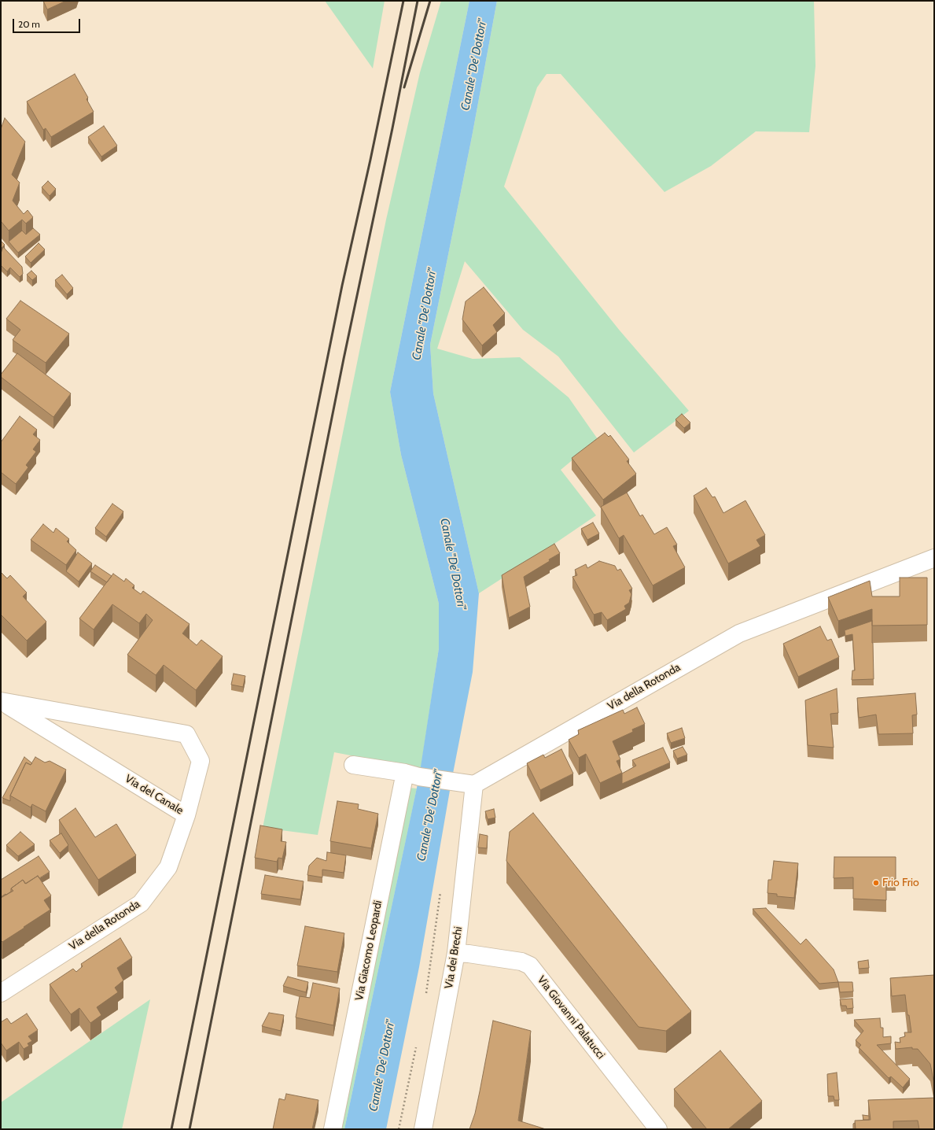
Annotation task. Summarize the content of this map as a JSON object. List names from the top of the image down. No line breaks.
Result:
{"streets":{"street":["Via della Rotonda","Via del Canale","Via Giacomo Leopardi","Via dei Brechi","Via Giovanni Palatucci"]},"crossings":[["Via della Rotonda","Via del Canale"],["Via della Rotonda","Via dei Brechi"],["Via dei Brechi","Via Giovanni Palatucci"]],"water":["Canale \"De' Dottori\""],"places":["Frio Frio"],"scale_bar":"20 m"}
